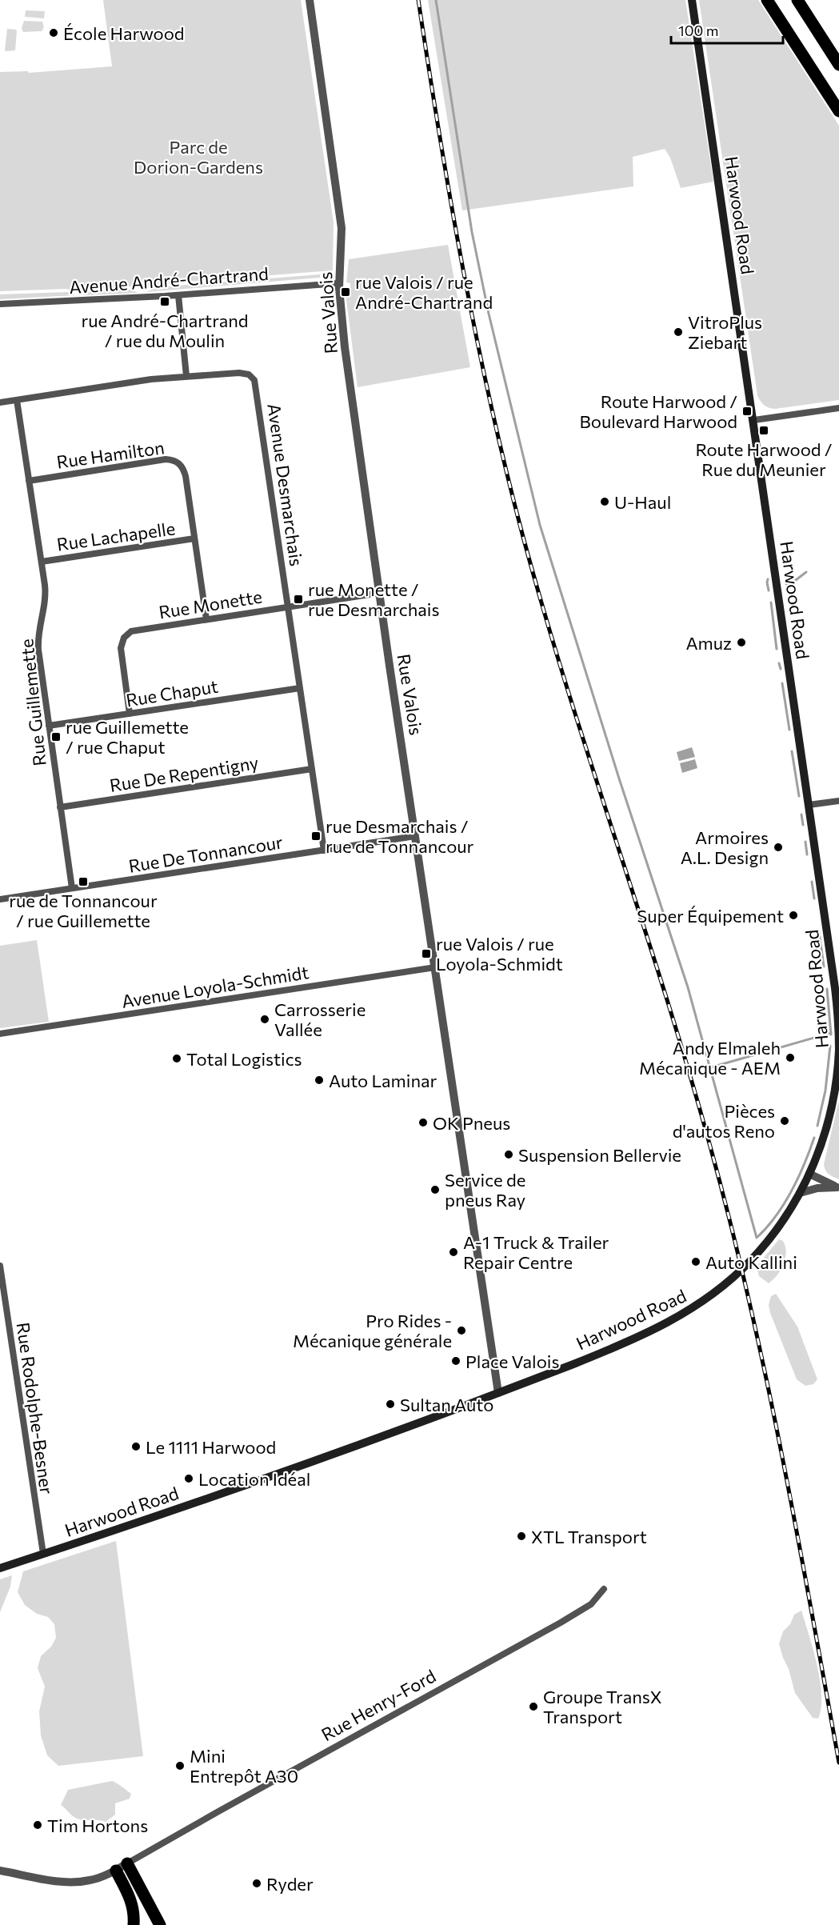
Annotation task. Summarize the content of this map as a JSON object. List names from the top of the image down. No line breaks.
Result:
{"streets":{"main road":["Harwood Road"],"street":["Avenue André-Chartrand","Rue Valois","Rue Hamilton","Avenue Desmarchais","Rue Lachapelle","Rue Monette","Rue Chaput","Rue Guillemette","Rue De Repentigny","Rue De Tonnancour","Avenue Loyola-Schmidt","Rue Rodolphe-Besner","Rue Henry-Ford"]},"crossings":[["Harwood Road","Rue Valois"],["Harwood Road","Rue Rodolphe-Besner"],["Avenue André-Chartrand","Rue Valois"],["Rue Valois","Rue Monette"],["Rue Valois","Rue De Tonnancour"],["Rue Valois","Avenue Loyola-Schmidt"],["Rue Hamilton","Rue Lachapelle"],["Rue Hamilton","Rue Monette"],["Rue Hamilton","Rue Guillemette"],["Avenue Desmarchais","Rue Monette"],["Avenue Desmarchais","Rue Chaput"],["Avenue Desmarchais","Rue Guillemette"],["Avenue Desmarchais","Rue De Repentigny"],["Avenue Desmarchais","Rue De Tonnancour"],["Rue Lachapelle","Rue Guillemette"],["Rue Monette","Rue Chaput"],["Rue Chaput","Rue Guillemette"],["Rue Guillemette","Rue De Repentigny"],["Rue Guillemette","Rue De Tonnancour"]],"parks":["Parc de Dorion-Gardens"],"places":{"other":["École Harwood","VitroPlus Ziebart","U-Haul","Amuz","Armoires A.L. Design","Super Équipement","Carrosserie Vallée","Andy Elmaleh Mécanique - AEM","Total Logistics","Auto Laminar","Pièces d'autos Reno","OK Pneus","Suspension Bellervie","Service de pneus Ray","A-1 Truck & Trailer Repair Centre","Auto Kallini","Pro Rides - Mécanique générale","Place Valois","Sultan Auto","Le 1111 Harwood","Location Idéal","XTL Transport","Groupe TransX Transport","Mini Entrepôt A30","Tim Hortons","Ryder"],"transit":["rue Valois / rue André-Chartrand","rue André-Chartrand / rue du Moulin","Route Harwood / Boulevard Harwood","Route Harwood / Rue du Meunier","rue Monette / rue Desmarchais","rue Guillemette / rue Chaput","rue Desmarchais / rue de Tonnancour","rue de Tonnancour / rue Guillemette","rue Valois / rue Loyola-Schmidt"]},"scale_bar":"100 m"}
